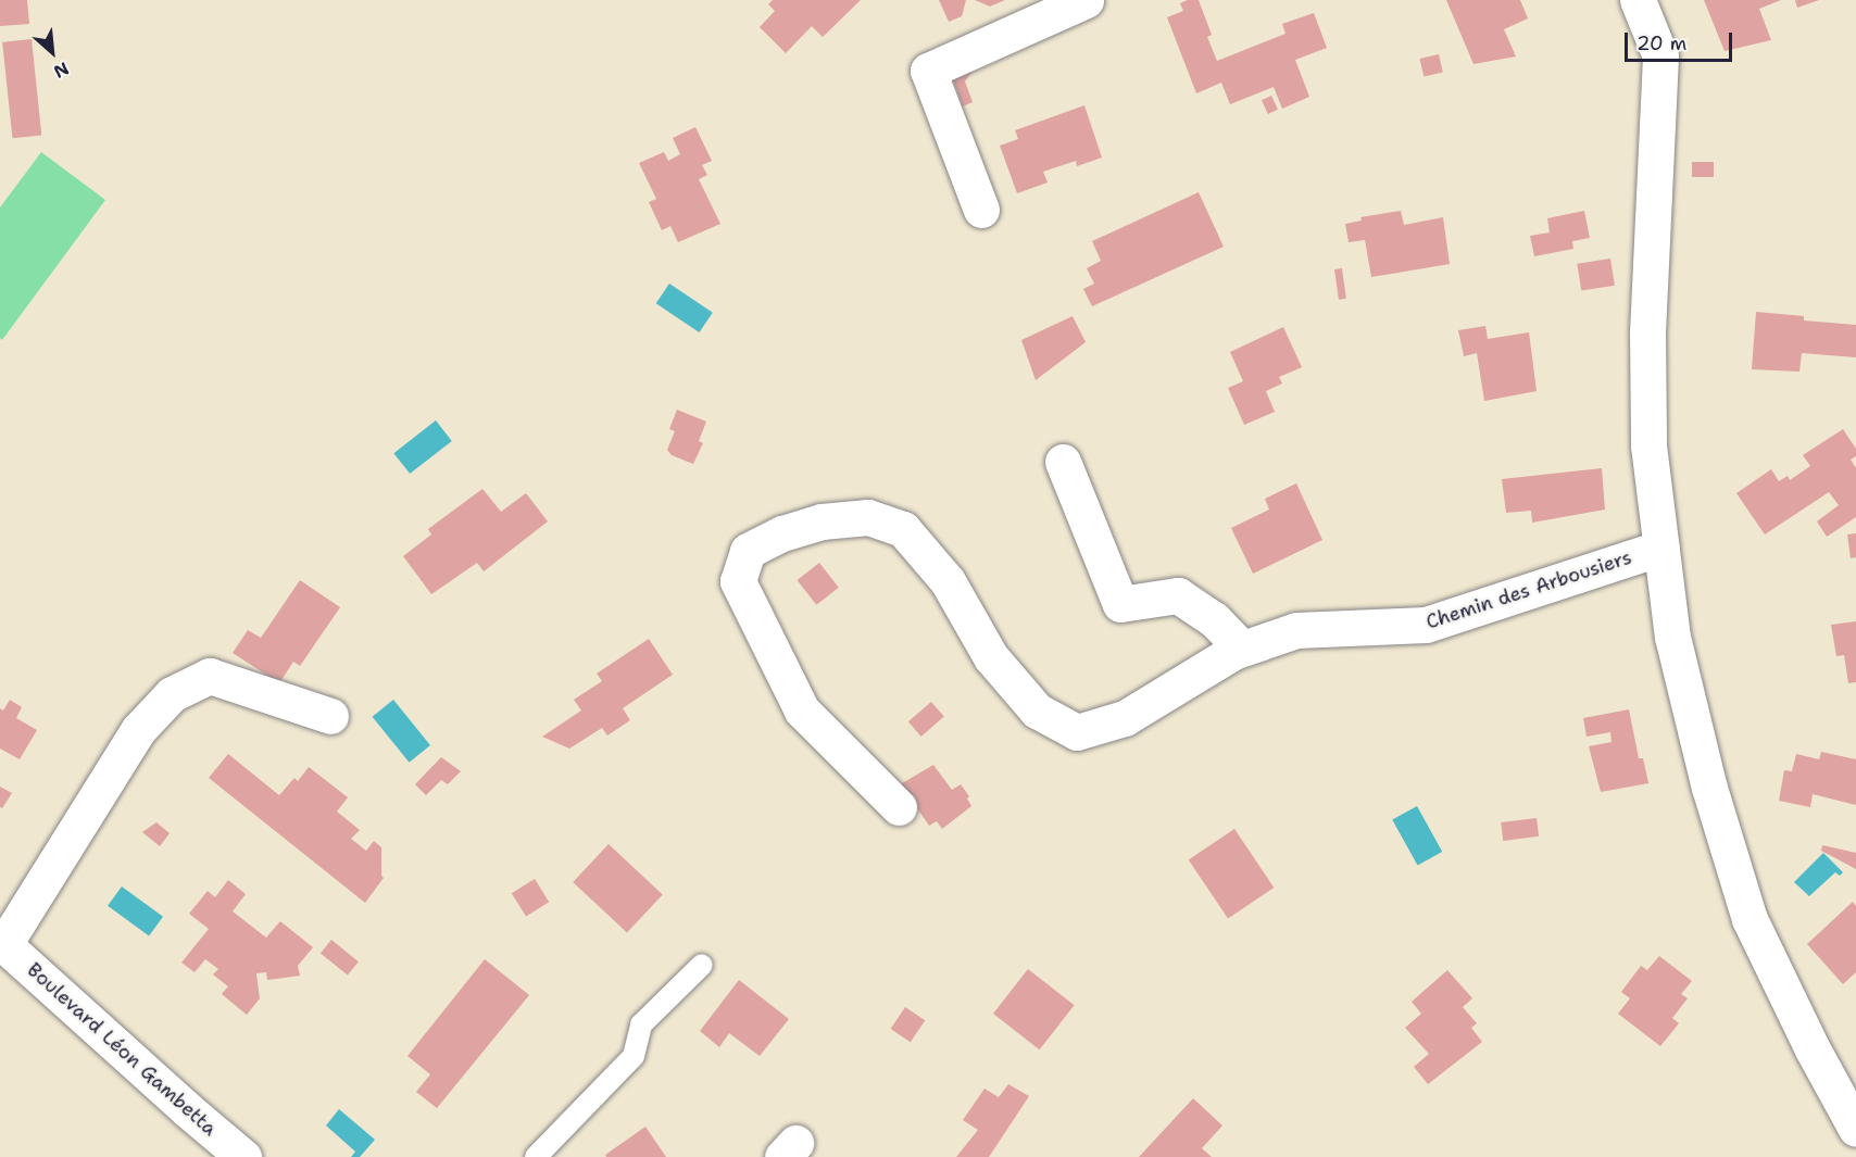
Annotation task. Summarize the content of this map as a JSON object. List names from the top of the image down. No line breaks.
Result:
{"streets":{"street":["Chemin des Arbousiers","Boulevard Léon Gambetta"]},"scale_bar":"20 m","north":"bottom right"}
